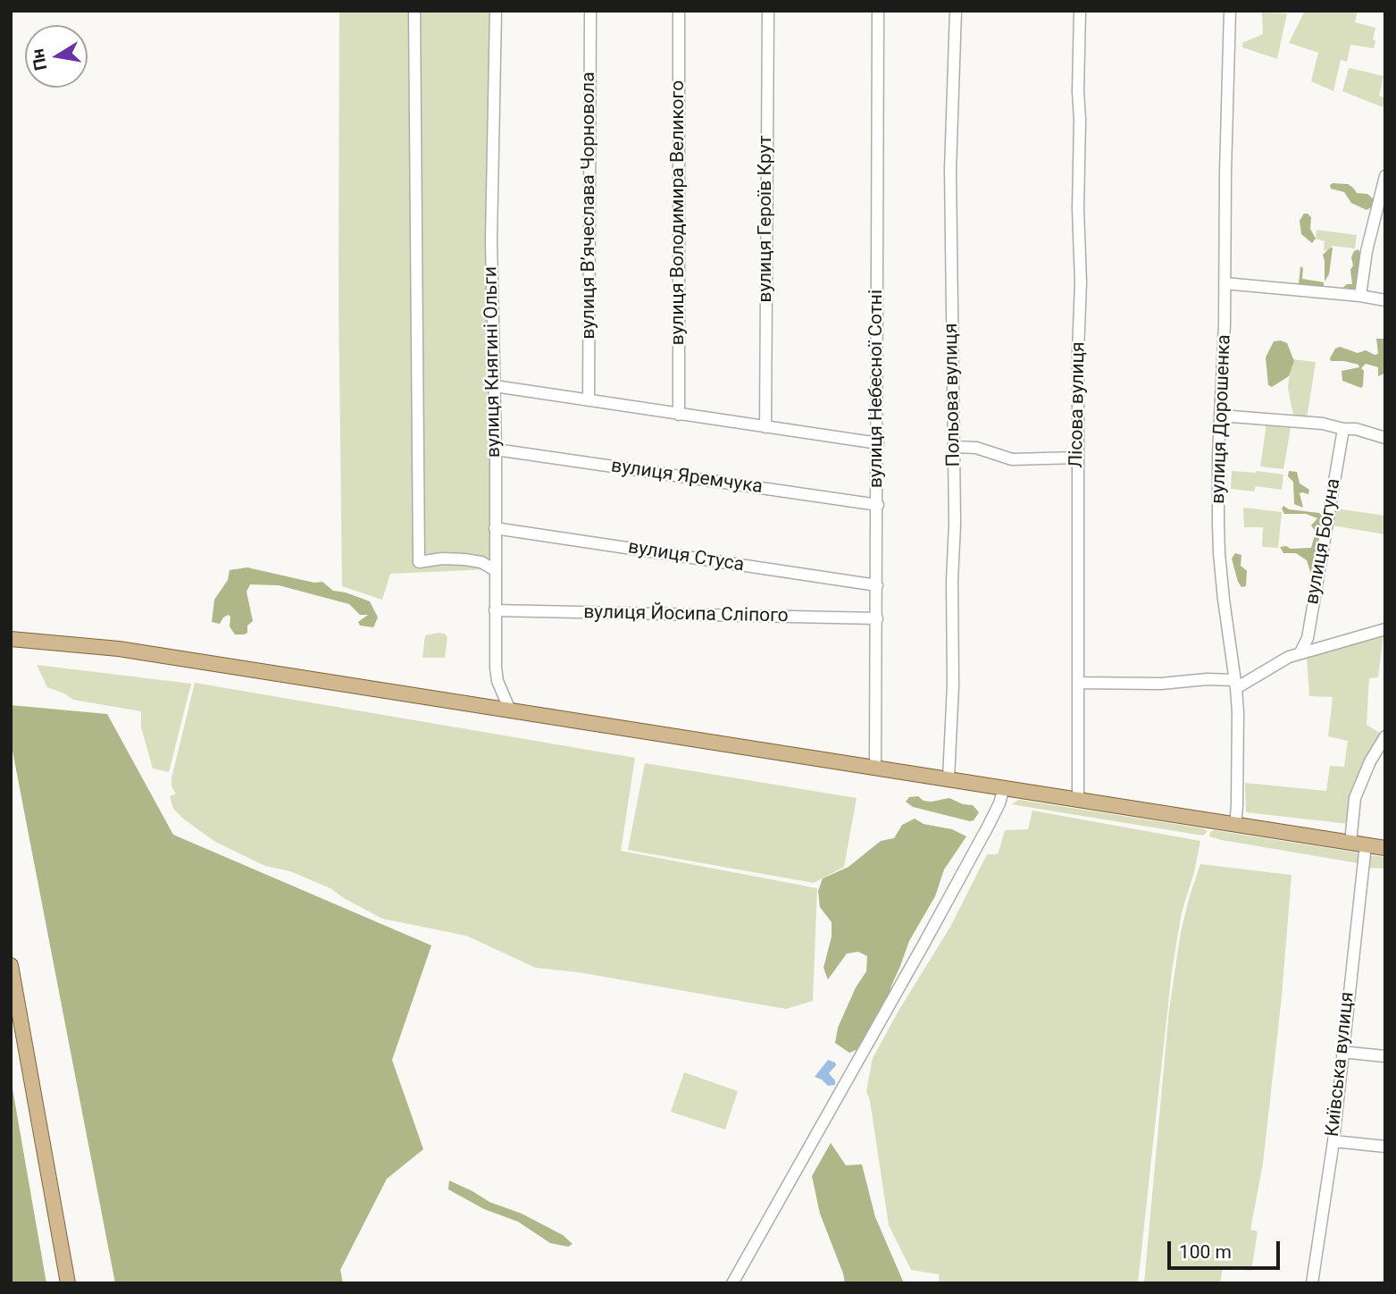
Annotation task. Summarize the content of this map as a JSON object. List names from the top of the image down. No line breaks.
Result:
{"streets":{"street":["вулиця Вʼячеслава Чорновола","вулиця Володимира Великого","вулиця Героїв Крут","вулиця Княгині Ольги","вулиця Небесної Сотні","Польова вулиця","Лісова вулиця","вулиця Дорошенка","вулиця Яремчука","вулиця Богуна","вулиця Стуса","вулиця Йосипа Сліпого","Київська вулиця"]},"crossings":[["вулиця Княгині Ольги","вулиця Яремчука"],["вулиця Княгині Ольги","вулиця Стуса"],["вулиця Княгині Ольги","вулиця Йосипа Сліпого"],["вулиця Небесної Сотні","вулиця Яремчука"],["вулиця Небесної Сотні","вулиця Стуса"],["вулиця Небесної Сотні","вулиця Йосипа Сліпого"]],"scale_bar":"100 m","north":"left"}
